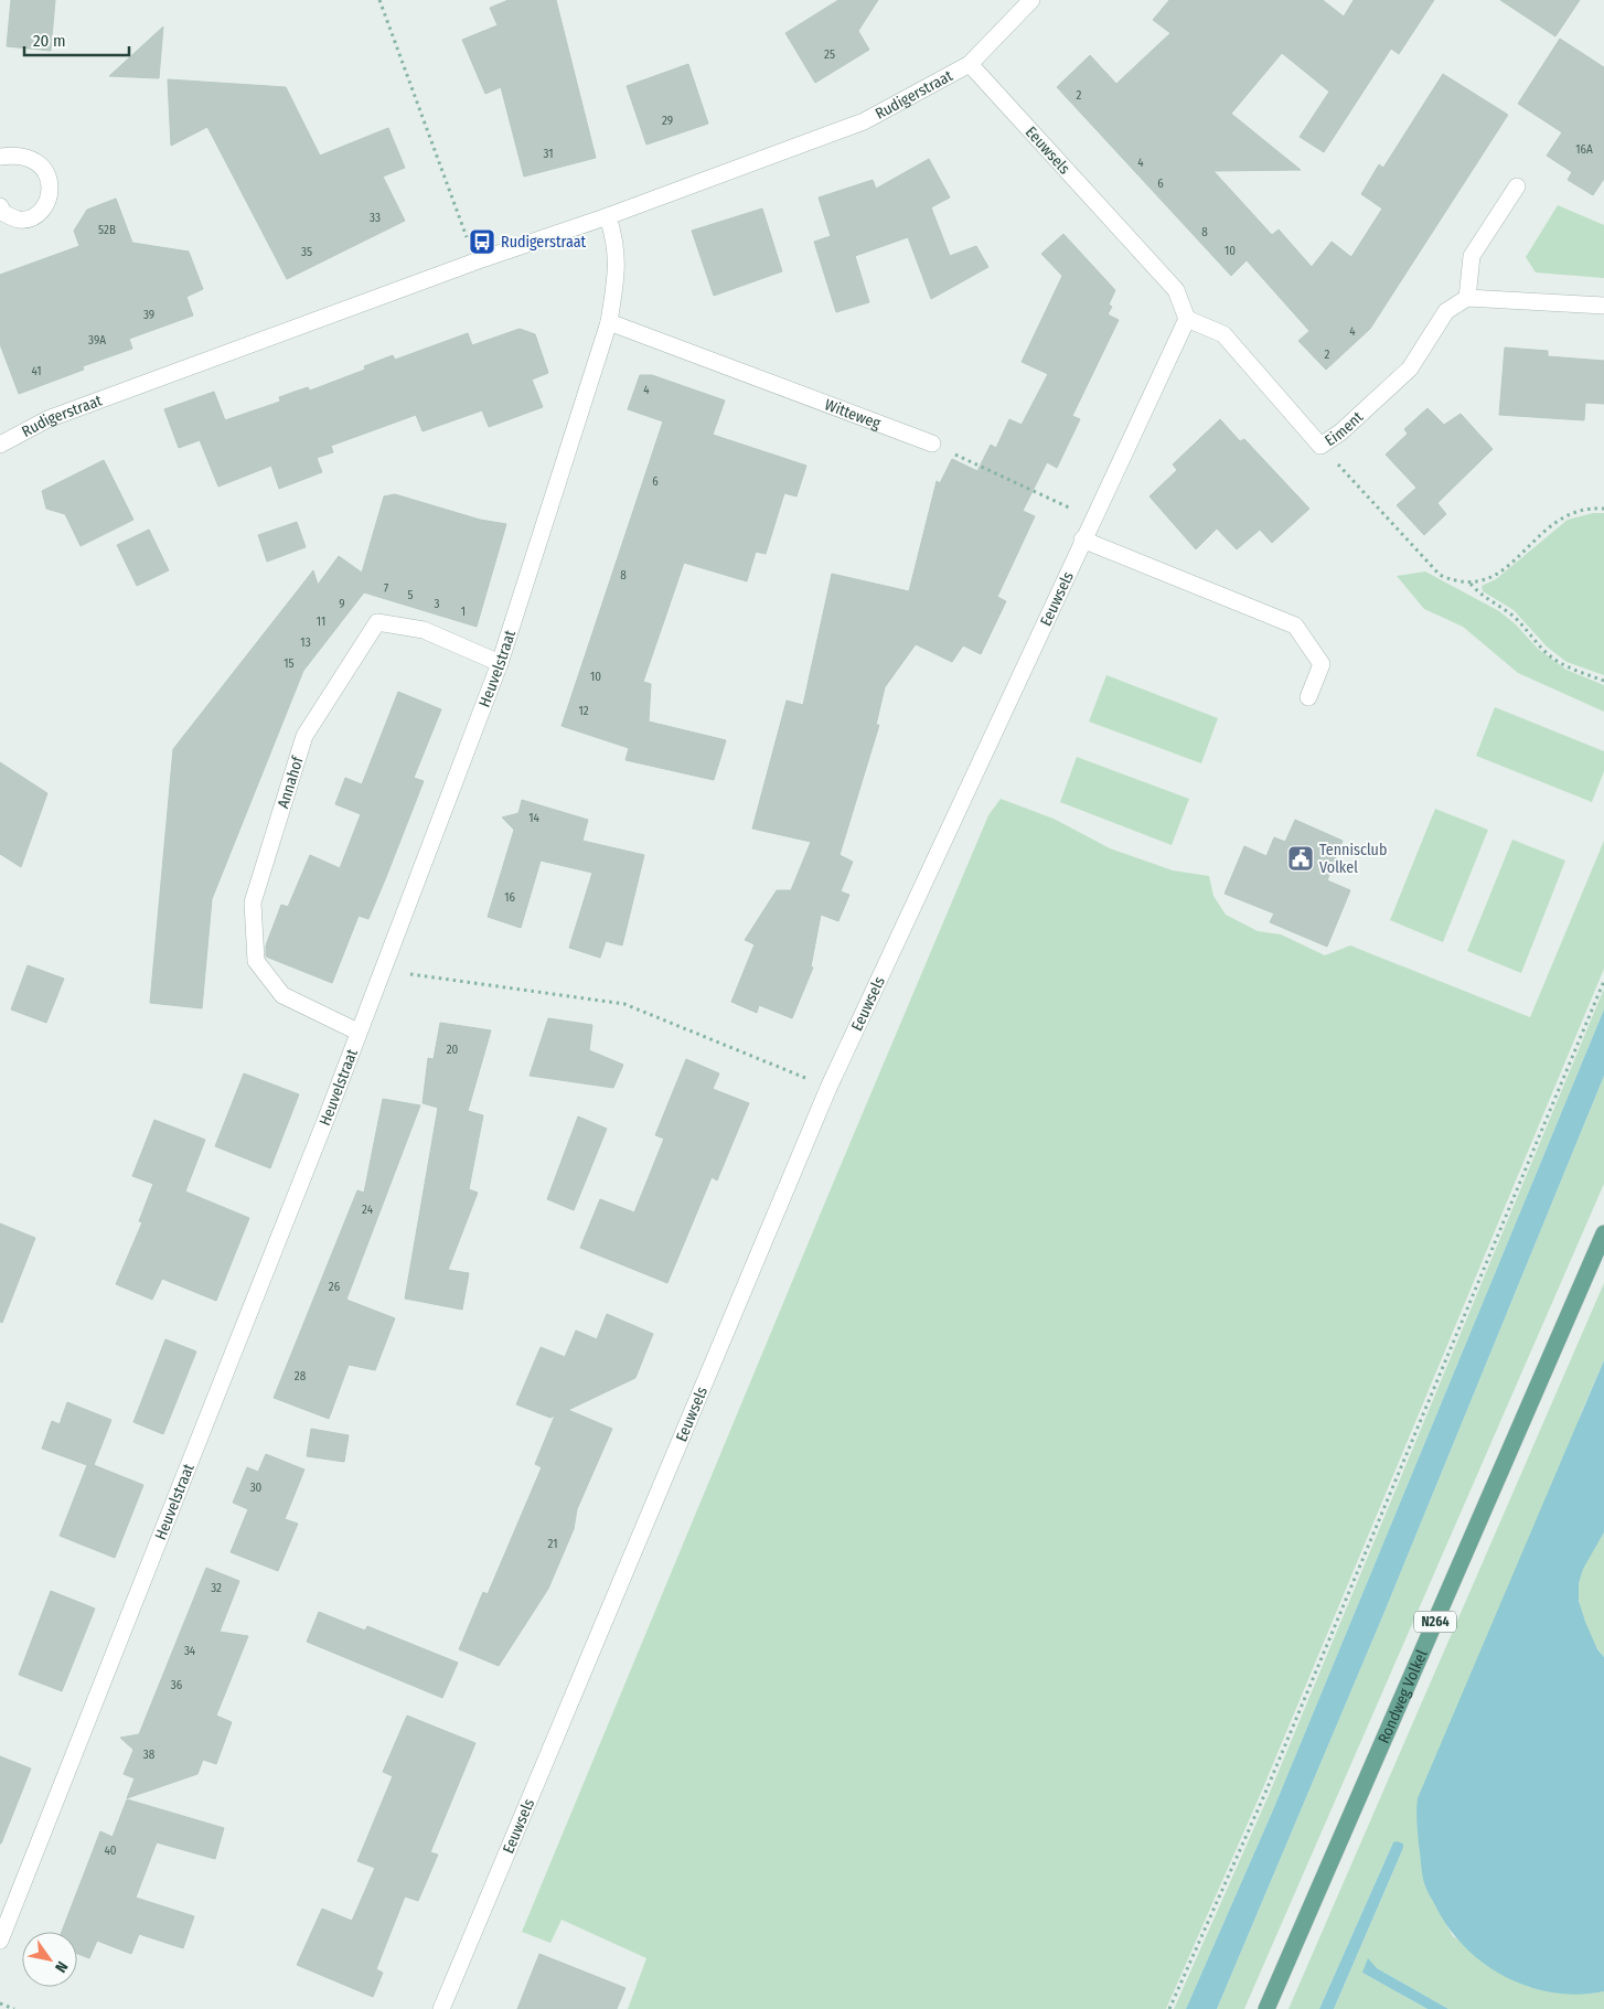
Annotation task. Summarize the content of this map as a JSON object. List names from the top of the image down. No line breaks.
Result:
{"streets":{"main road":["N264","Rondweg Volkel"],"street":["Rudigerstraat","Eeuwsels","Witteweg","Eiment","Heuvelstraat","Annahof"]},"crossings":[["Rudigerstraat","Eeuwsels"],["Rudigerstraat","Heuvelstraat"],["Eeuwsels","Eiment"],["Witteweg","Heuvelstraat"],["Heuvelstraat","Annahof"]],"places":{"bus stop":["Rudigerstraat"],"public building":["Tennisclub Volkel"]},"house_numbers":["25","2","29","16A","31","4","6","33","52B","8","10","35","39","4","39A","2","41","4","6","8","7","5","9","3","1","11","13","15","10","12","14","16","20","24","26","28","30","21","32","34","36","38","40"],"scale_bar":"20 m","north":"bottom right"}
